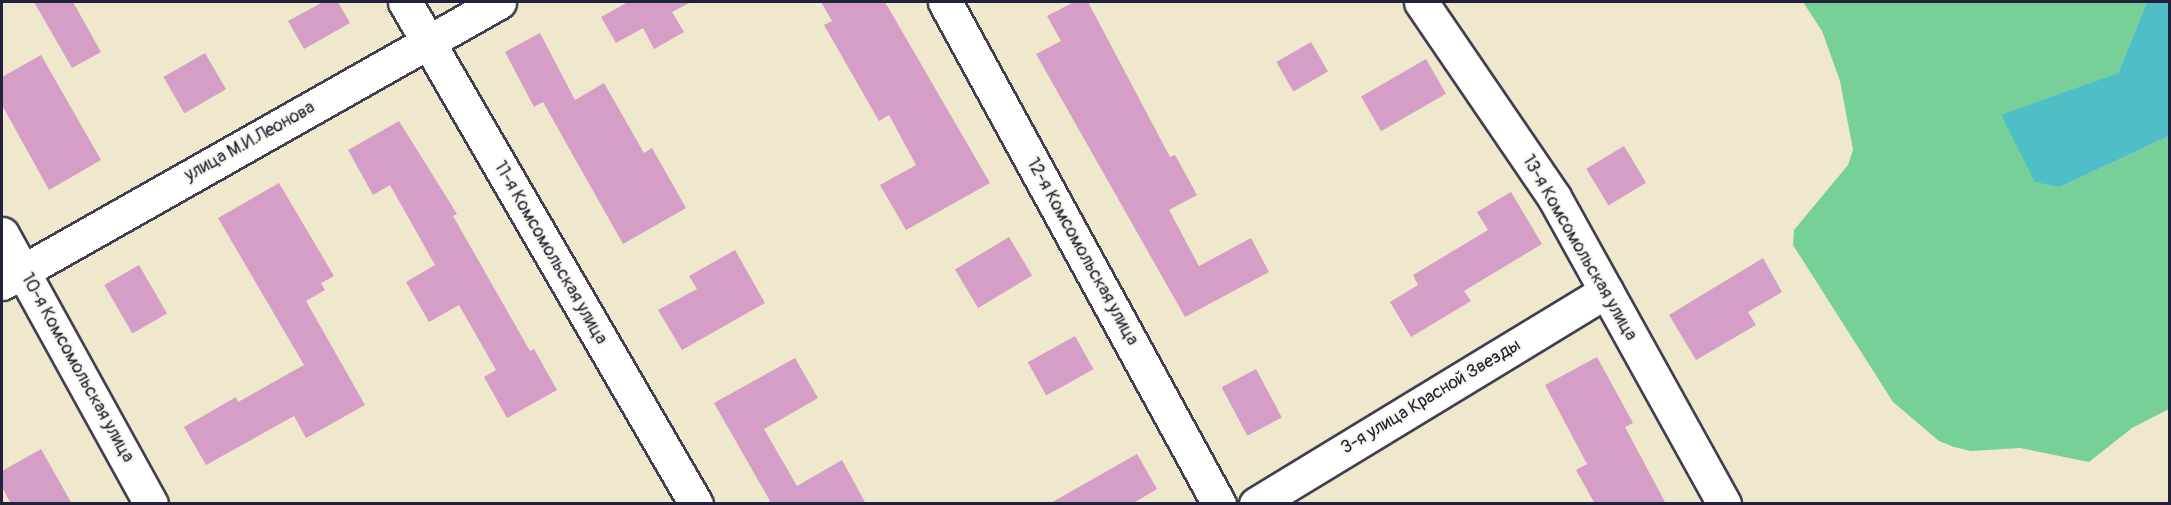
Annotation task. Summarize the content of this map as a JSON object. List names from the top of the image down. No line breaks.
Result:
{"streets":{"street":["улица М.И.Леонова","13-я Комсомольская улица","12-я Комсомольская улица","11-я Комсомольская улица","10-я Комсомольская улица","3-я улица Красной Звезды"]},"crossings":[["улица М.И.Леонова","11-я Комсомольская улица"],["улица М.И.Леонова","10-я Комсомольская улица"],["13-я Комсомольская улица","3-я улица Красной Звезды"]]}
